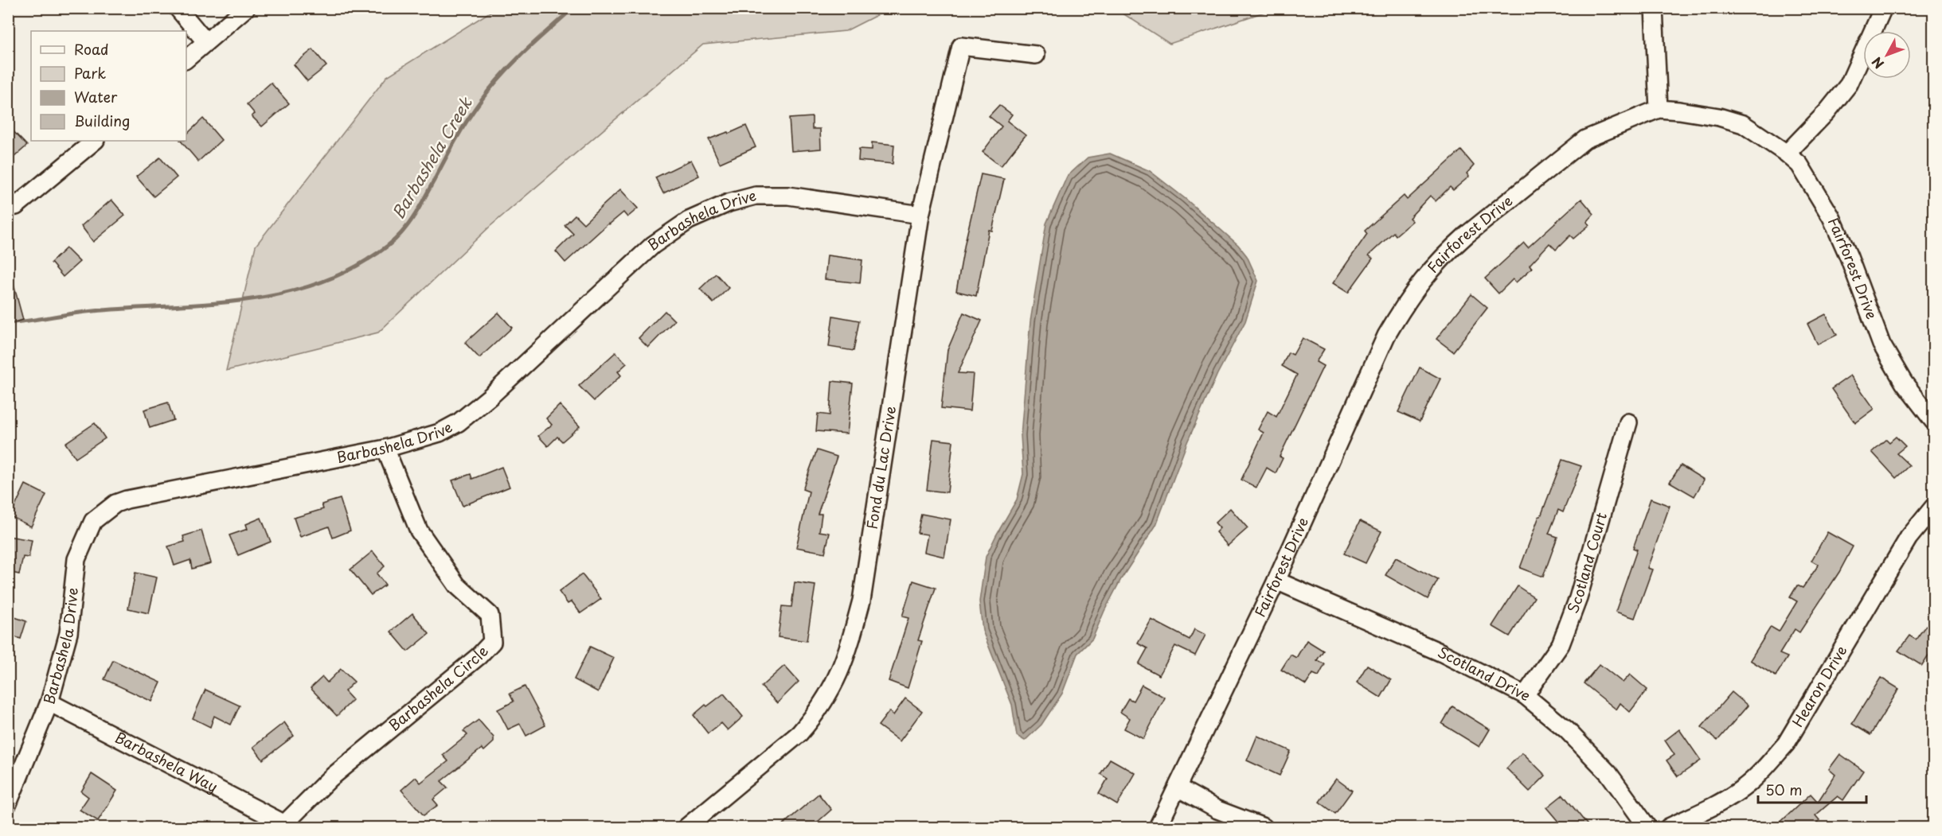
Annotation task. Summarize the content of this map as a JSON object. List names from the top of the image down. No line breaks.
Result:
{"streets":{"street":["Barbashela Drive","Fairforest Drive","Fond du Lac Drive","Scotland Court","Scotland Drive","Hearon Drive","Barbashela Circle","Barbashela Way"]},"crossings":[["Barbashela Drive","Fond du Lac Drive"],["Barbashela Drive","Barbashela Circle"],["Barbashela Drive","Barbashela Way"],["Fairforest Drive","Scotland Drive"],["Scotland Court","Scotland Drive"],["Barbashela Circle","Barbashela Way"]],"water":["Barbashela Creek"],"legend":["Road","Park","Water","Building"],"scale_bar":"50 m","north":"bottom left"}
